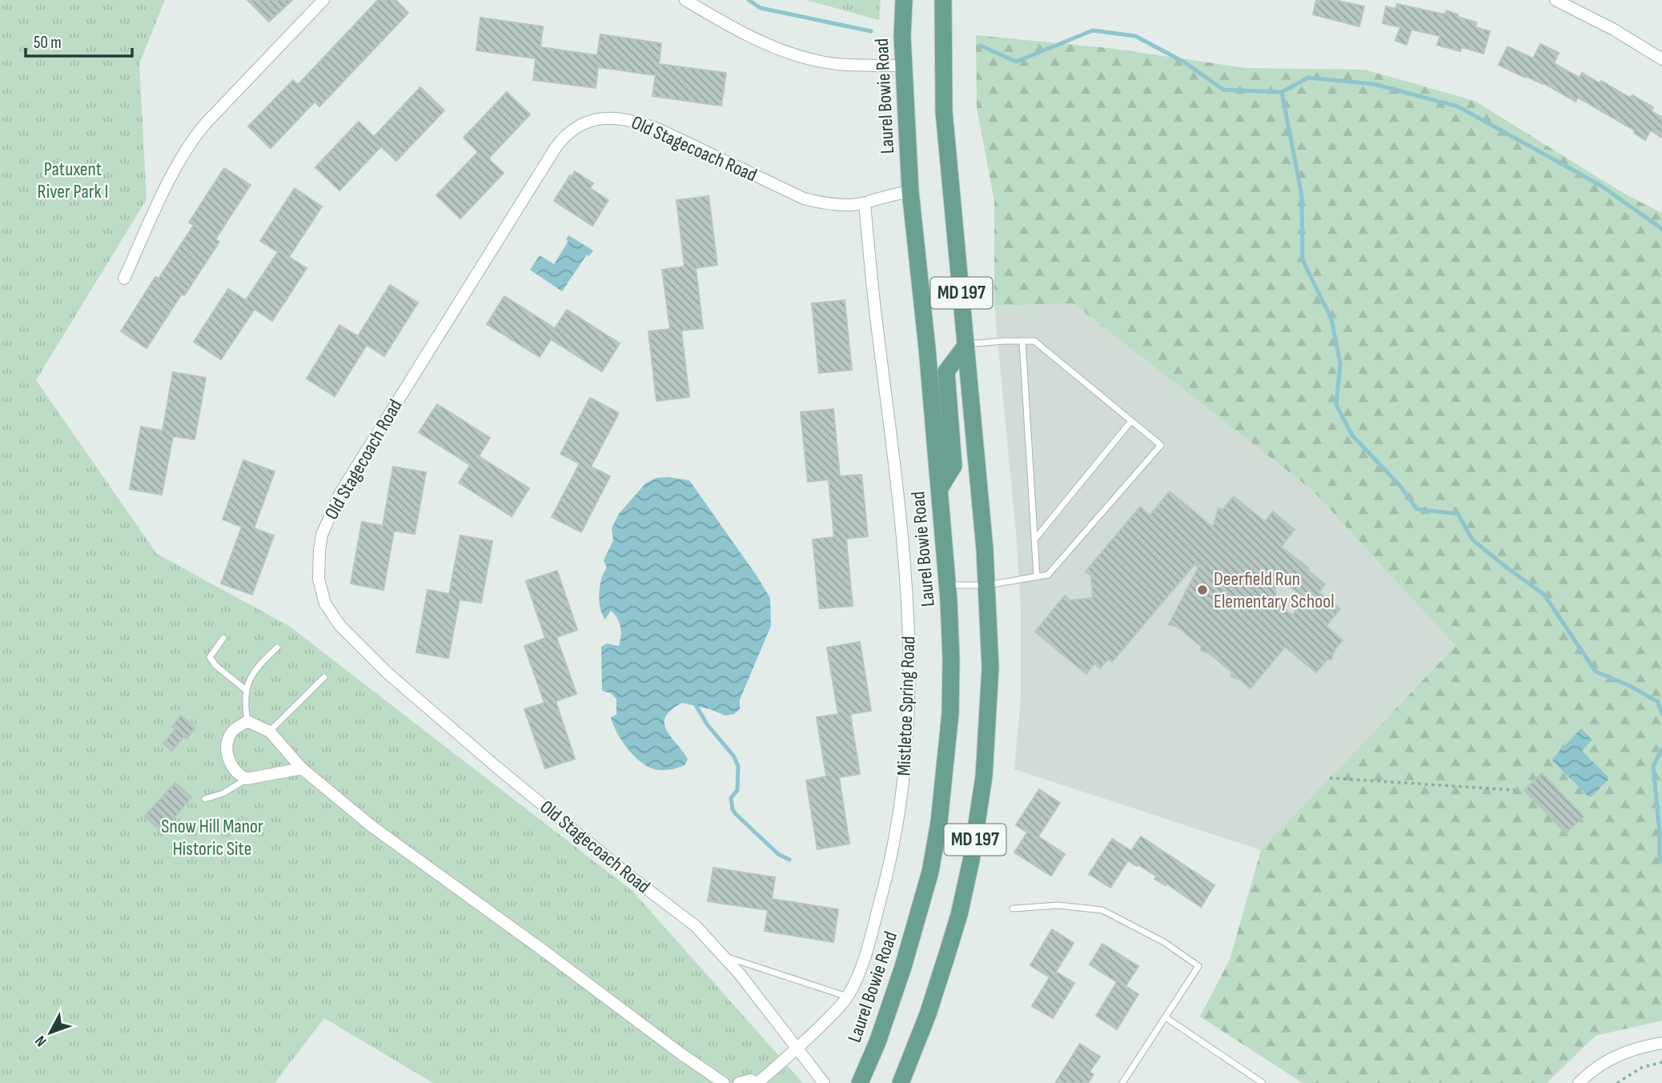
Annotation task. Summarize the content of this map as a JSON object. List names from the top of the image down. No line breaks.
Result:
{"streets":{"main road":["Laurel Bowie Road","MD 197"],"street":["Old Stagecoach Road","Mistletoe Spring Road"]},"crossings":[["Laurel Bowie Road","Old Stagecoach Road"],["Old Stagecoach Road","Mistletoe Spring Road"]],"parks":["Patuxent River Park I","Snow Hill Manor Historic Site"],"places":["Deerfield Run Elementary School"],"scale_bar":"50 m","north":"bottom left"}
